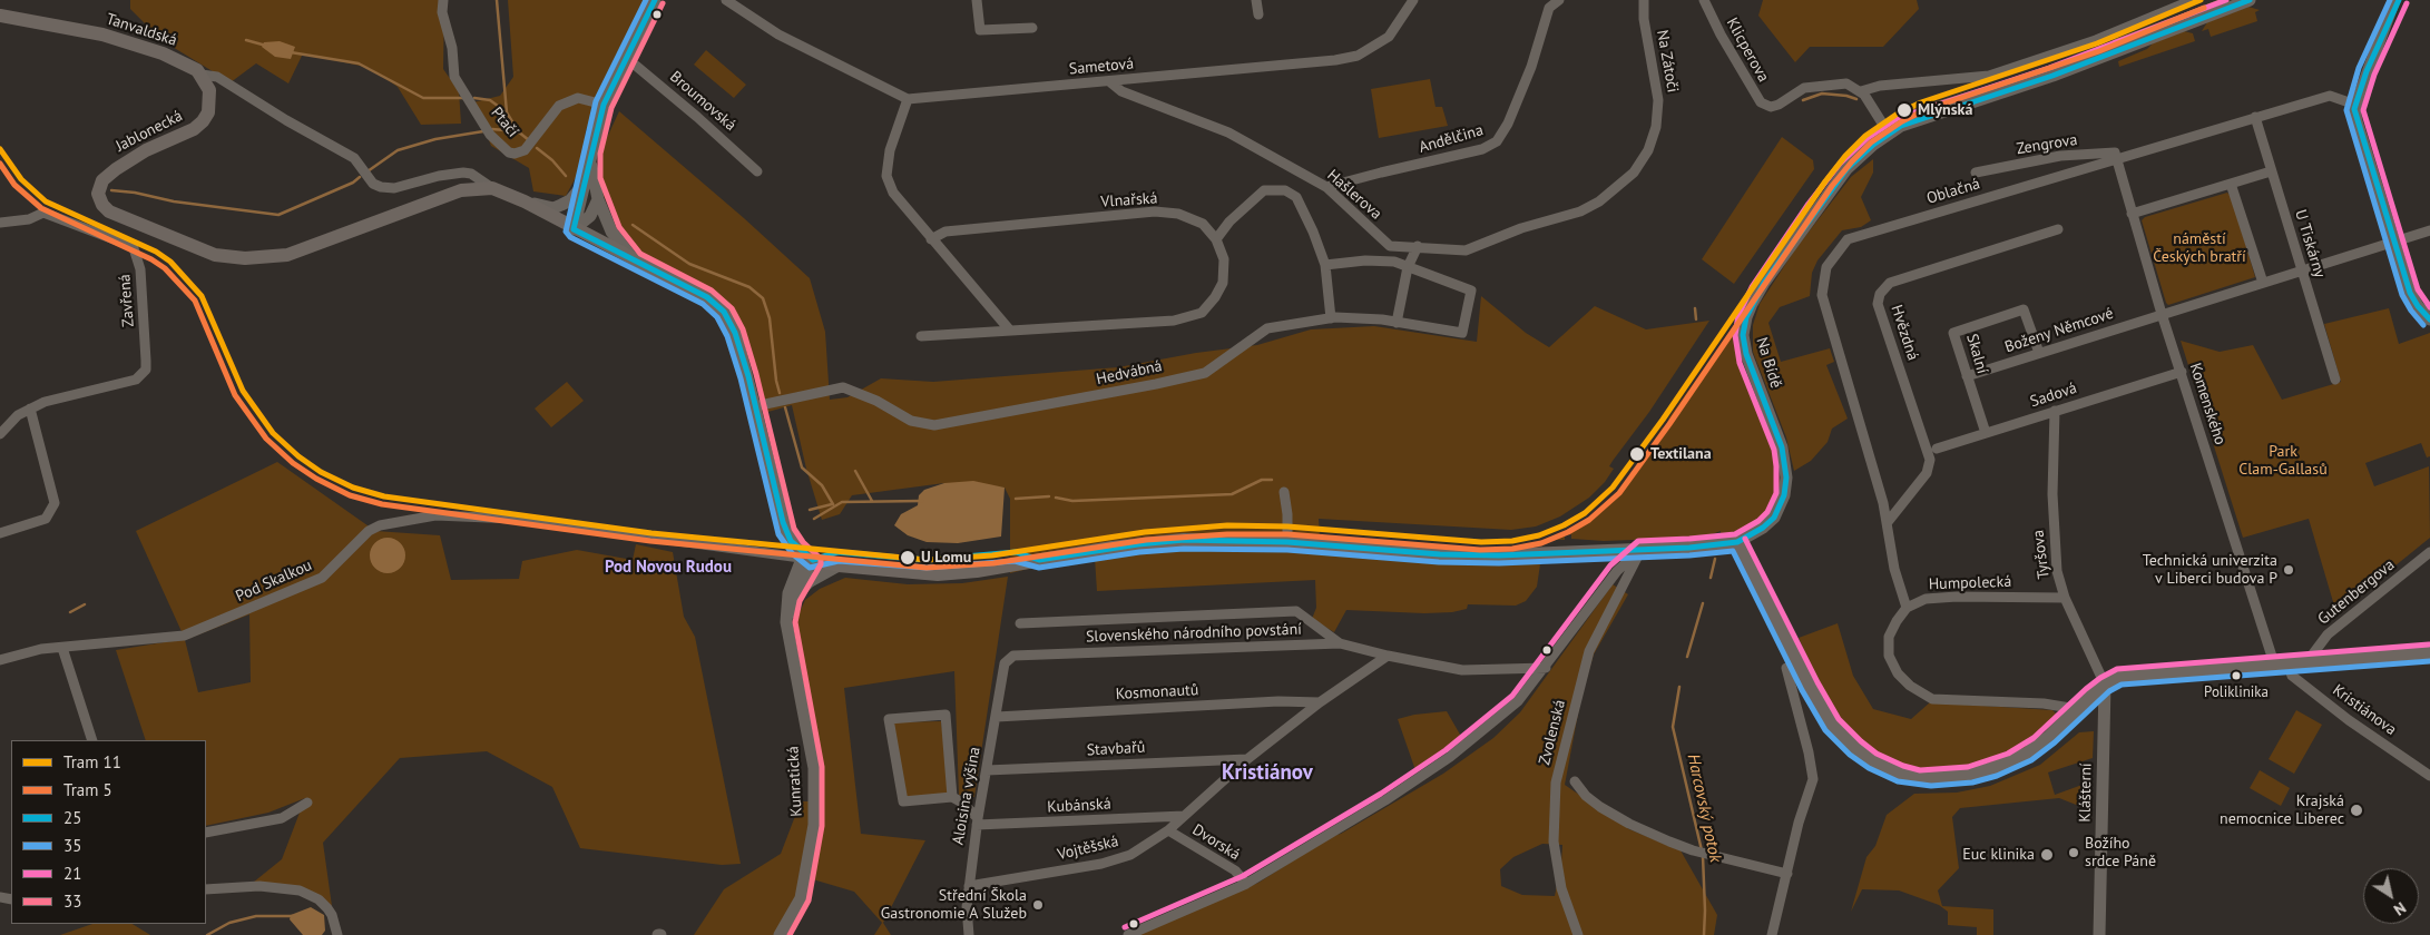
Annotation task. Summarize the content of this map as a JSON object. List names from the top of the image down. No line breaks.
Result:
{"streets":{"main road":["Tanvaldská","Jablonecká"],"street":["Klicperova","Na Zátoči","Sametová","Broumovská","Ptačí","Andělčina","Zengrova","Oblačná","Hašlerova","Vlnařská","U Tiskárny","Zavřená","Boženy Němcové","Hvězdná","Skalní","Na Bídě","Hedvábná","Sadová","Komenského","Tyršova","Pod Skalkou","Humpolecká","Gutenbergova","Slovenského národního povstání","Kosmonautů","Kristiánova","Zvolenská","Stavbařů","Kunratická","Klášterní","Aloisina výšina","Kubánská","Dvorská","Vojtěšská"]},"crossings":[["Tanvaldská","Jablonecká"],["Na Zátoči","Hašlerova"],["Sametová","Hašlerova"],["Jablonecká","Hedvábná"],["Jablonecká","Pod Skalkou"],["Jablonecká","Kunratická"],["Andělčina","Hašlerova"],["Zengrova","Oblačná"],["Zengrova","Komenského"],["Oblačná","U Tiskárny"],["Oblačná","Hvězdná"],["Oblačná","Komenského"],["Oblačná","Humpolecká"],["Boženy Němcové","Skalní"],["Boženy Němcové","Komenského"],["Skalní","Sadová"],["Sadová","Komenského"],["Sadová","Tyršova"],["Komenského","Kristiánova"],["Tyršova","Humpolecká"],["Tyršova","Klášterní"],["Pod Skalkou","Kunratická"],["Slovenského národního povstání","Aloisina výšina"],["Slovenského národního povstání","Vojtěšská"],["Kosmonautů","Aloisina výšina"],["Kosmonautů","Vojtěšská"],["Stavbařů","Aloisina výšina"],["Stavbařů","Vojtěšská"],["Aloisina výšina","Kubánská"],["Aloisina výšina","Vojtěšská"],["Kubánská","Vojtěšská"],["Dvorská","Vojtěšská"]],"districts":["Pod Novou Rudou","Kristiánov"],"water":["Harcovský potok"],"parks":["náměstí Českých bratří","Park Clam-Gallasů"],"places":["Mlýnská","Textilana","U Lomu","Technická univerzita v Liberci budova P","Poliklinika","Krajská nemocnice Liberec","Božího srdce Páně","Euc klinika","Střední Škola Gastronomie A Služeb"],"lines":["tram line 11","transit line 25","transit line 35","transit line 21","transit line 33","tram line 5"],"legend":["Tram 11","Tram 5","25","35","21","33"],"north":"bottom right"}
